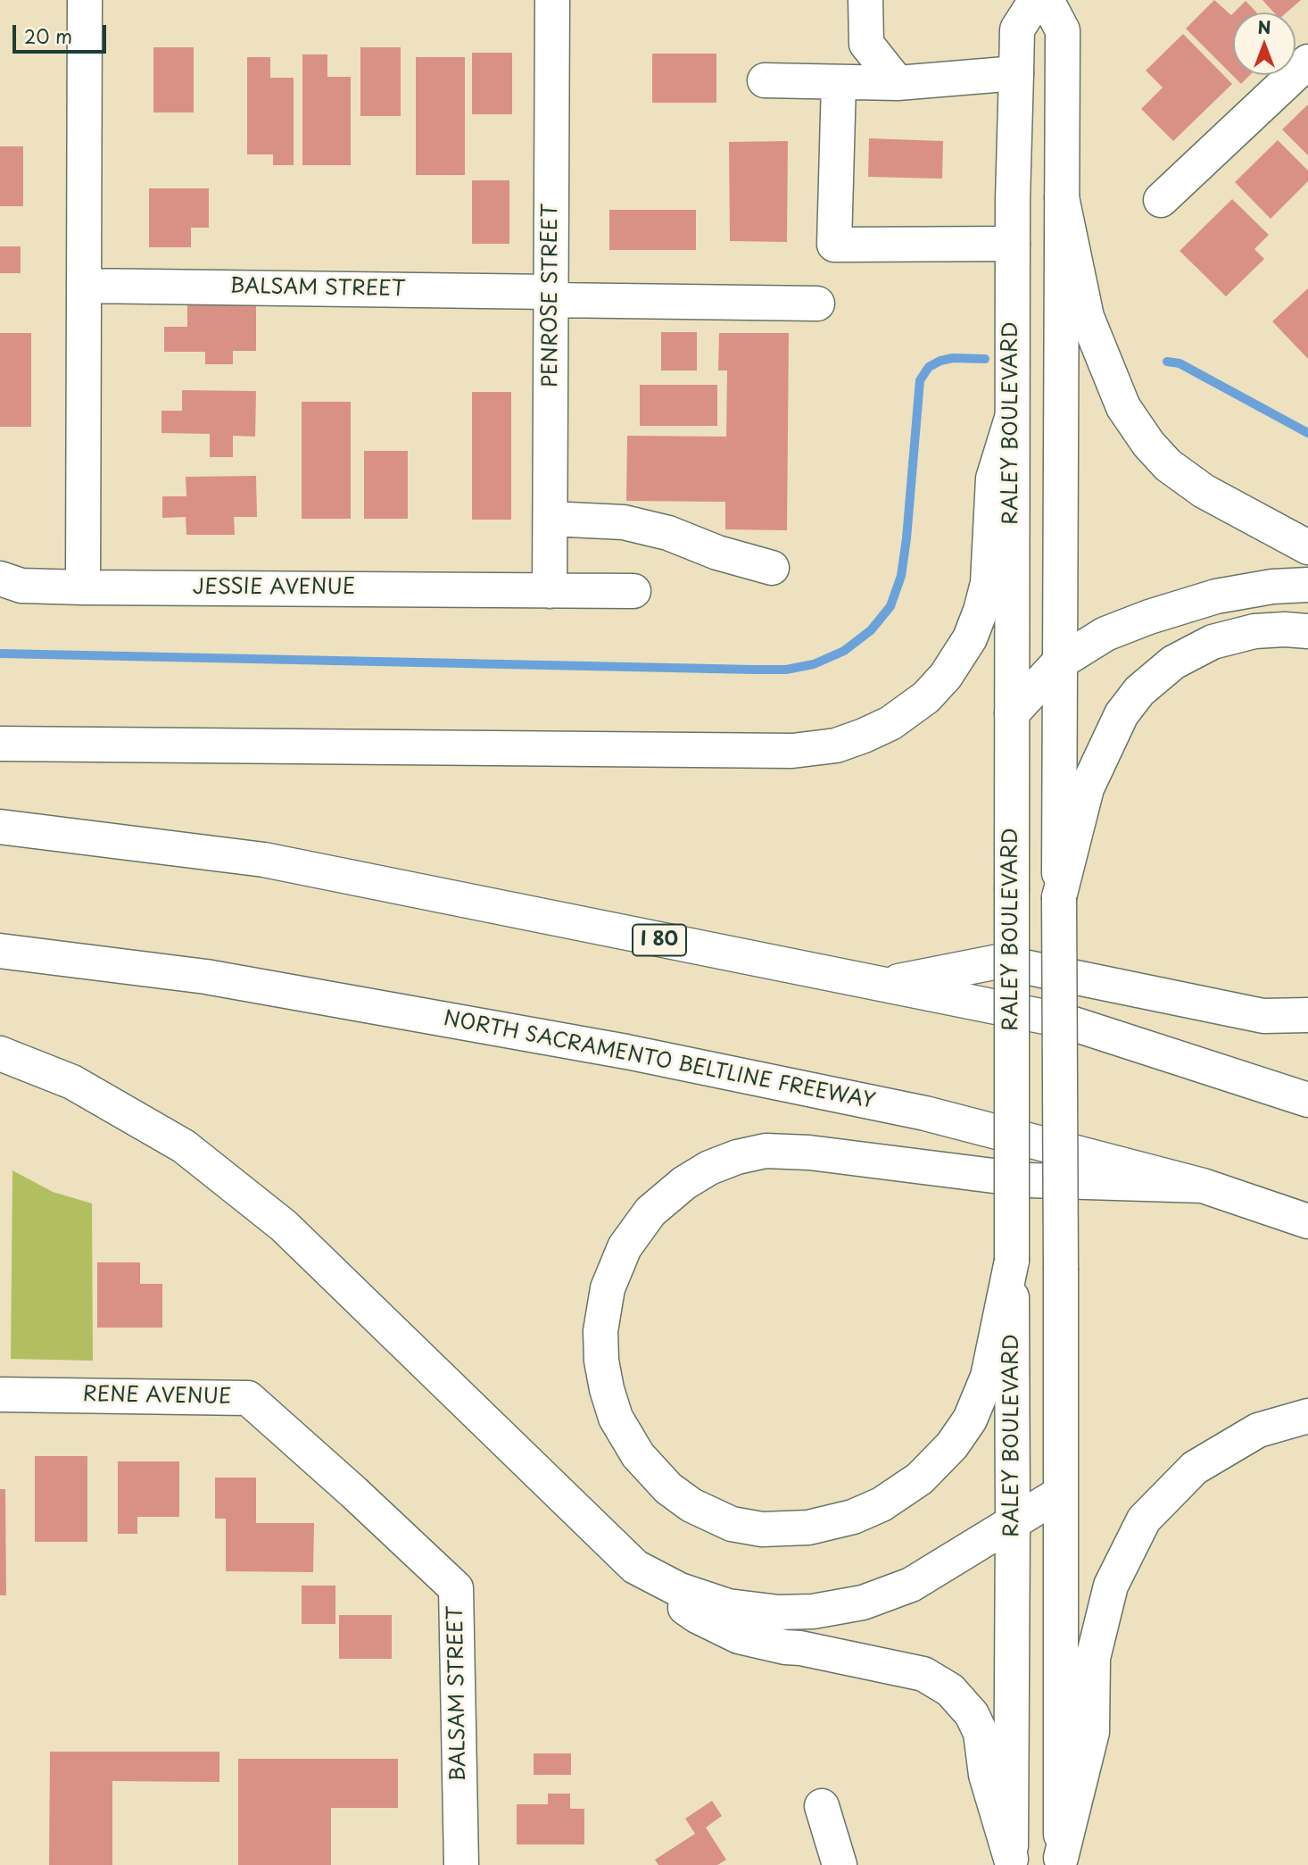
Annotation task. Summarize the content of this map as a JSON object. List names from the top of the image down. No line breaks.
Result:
{"streets":{"main road":["BALSAM STREET","PENROSE STREET","RALEY BOULEVARD","JESSIE AVENUE","I 80","NORTH SACRAMENTO BELTLINE FREEWAY","RENE AVENUE"]},"crossings":[["BALSAM STREET","PENROSE STREET"],["BALSAM STREET","RENE AVENUE"],["PENROSE STREET","JESSIE AVENUE"]],"scale_bar":"20 m","north":"top"}
